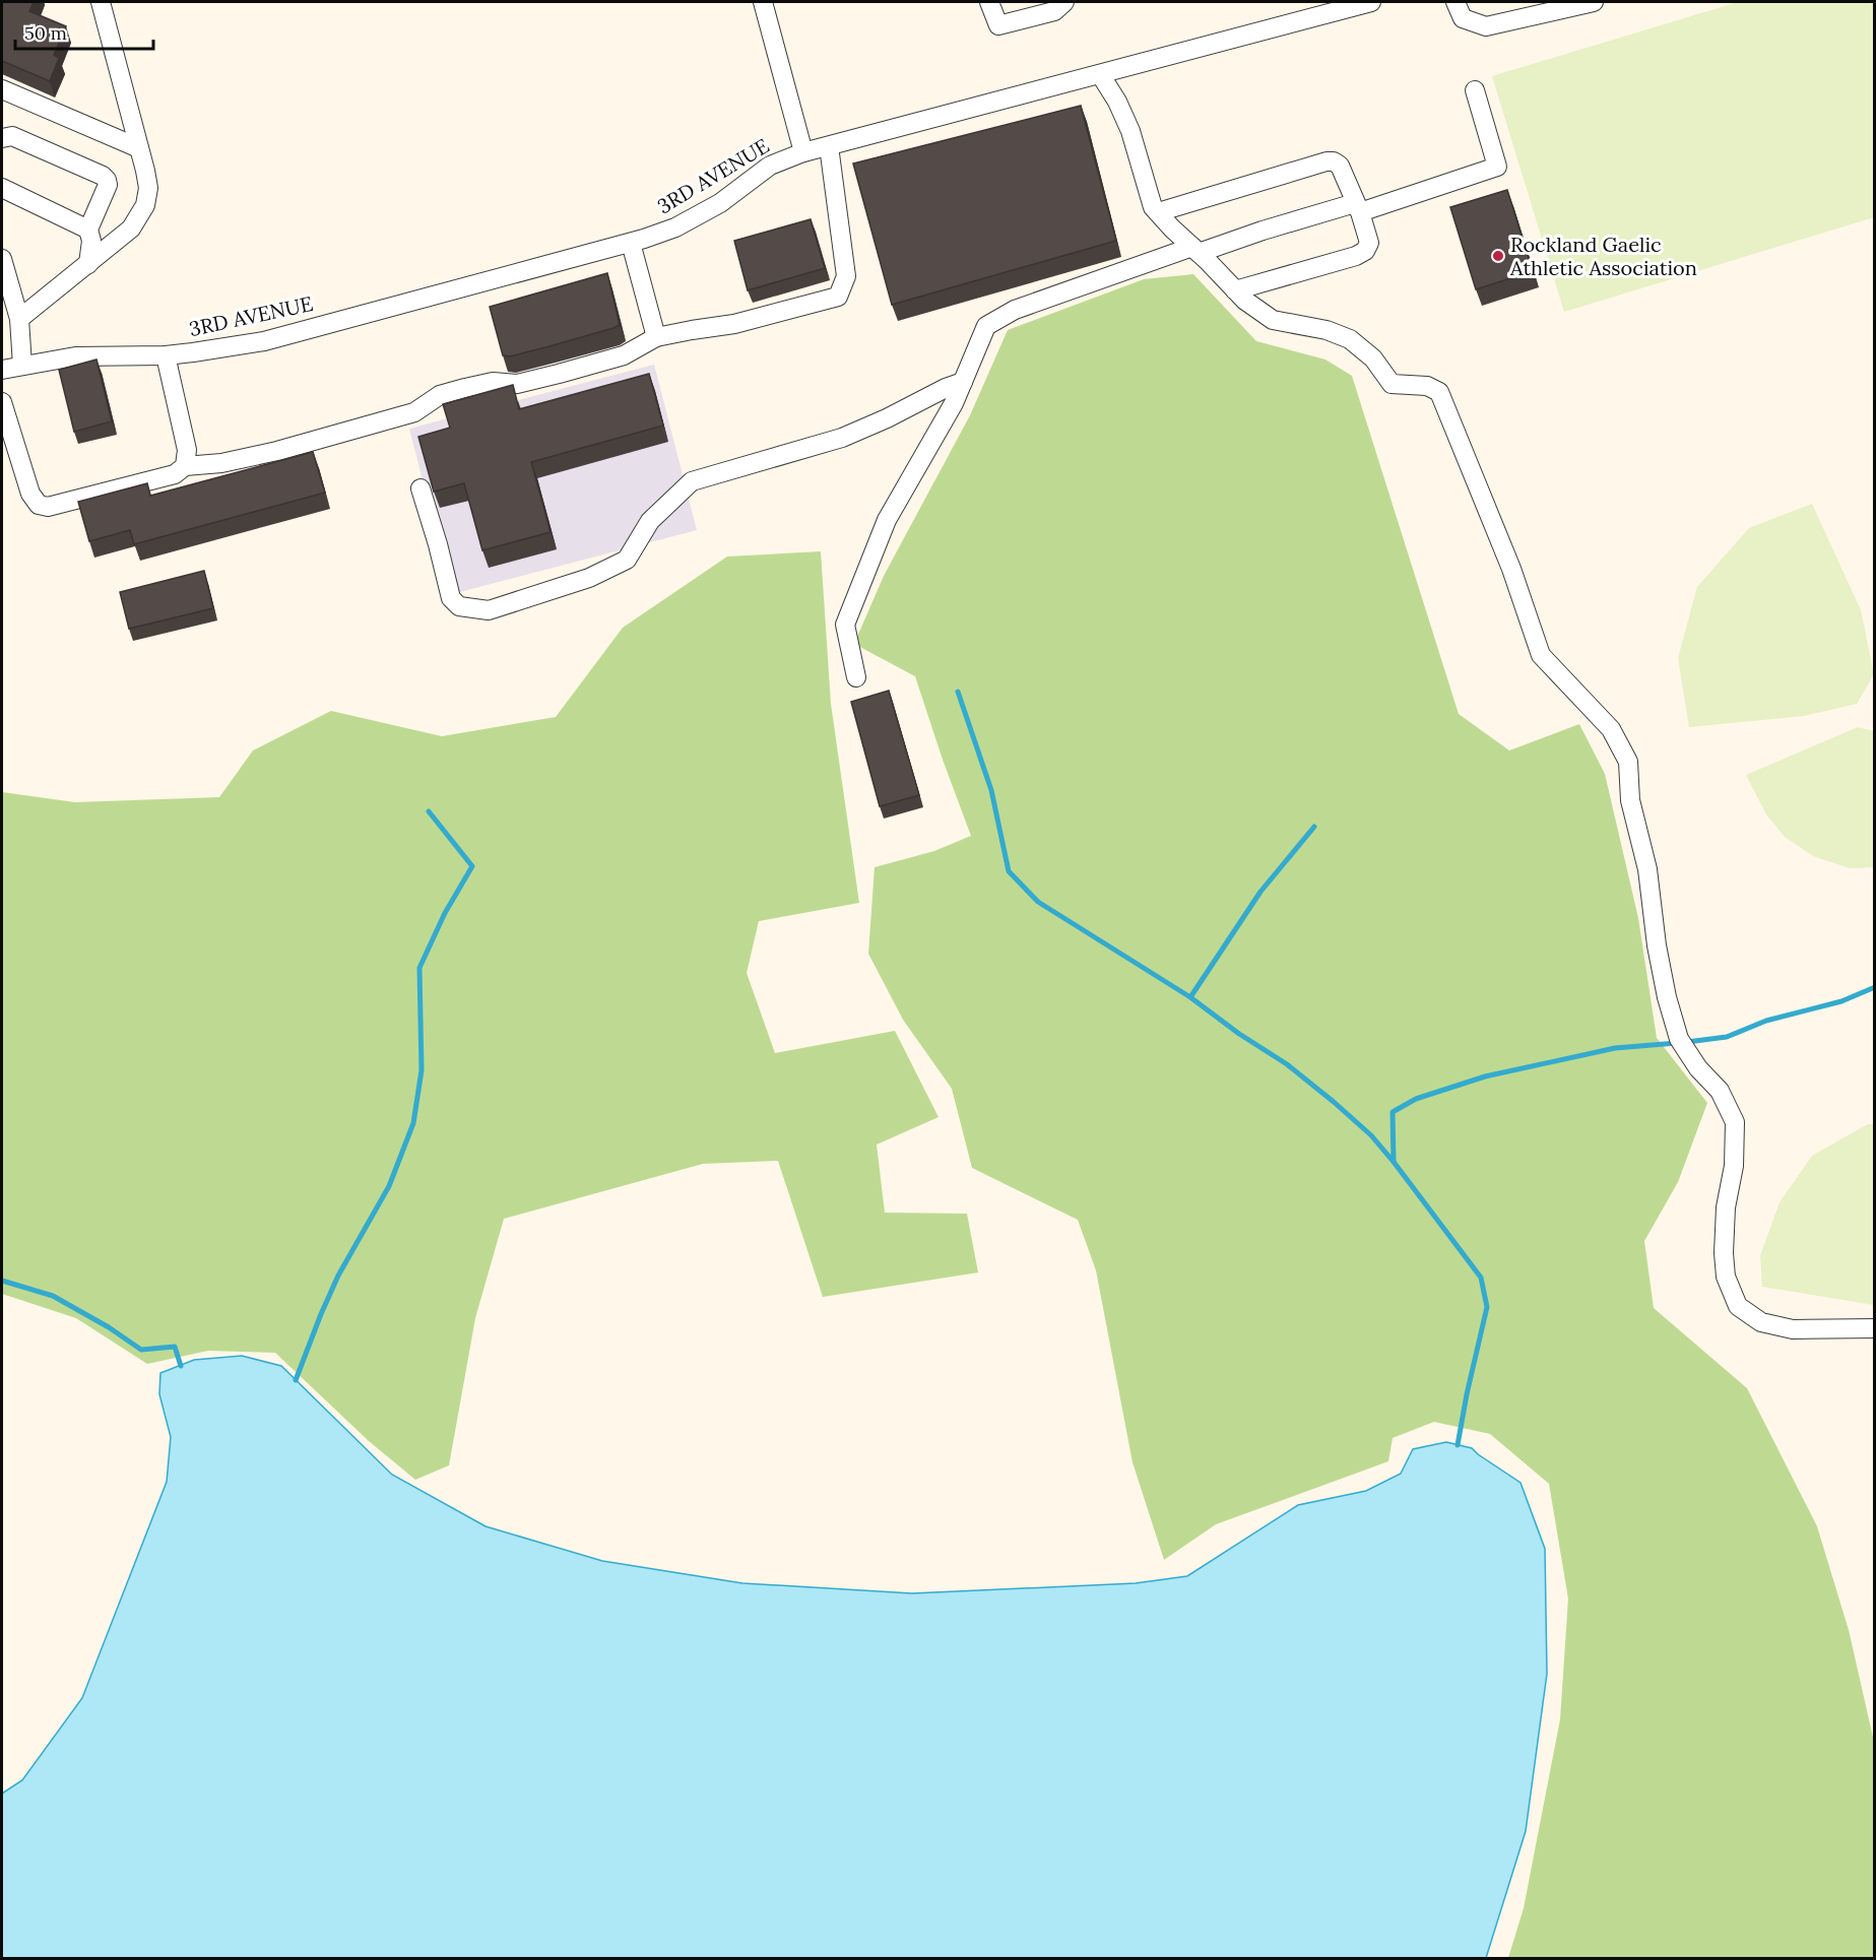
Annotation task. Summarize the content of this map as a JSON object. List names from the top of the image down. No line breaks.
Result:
{"streets":{"street":["3RD AVENUE"]},"places":["Rockland Gaelic Athletic Association"],"scale_bar":"50 m"}
